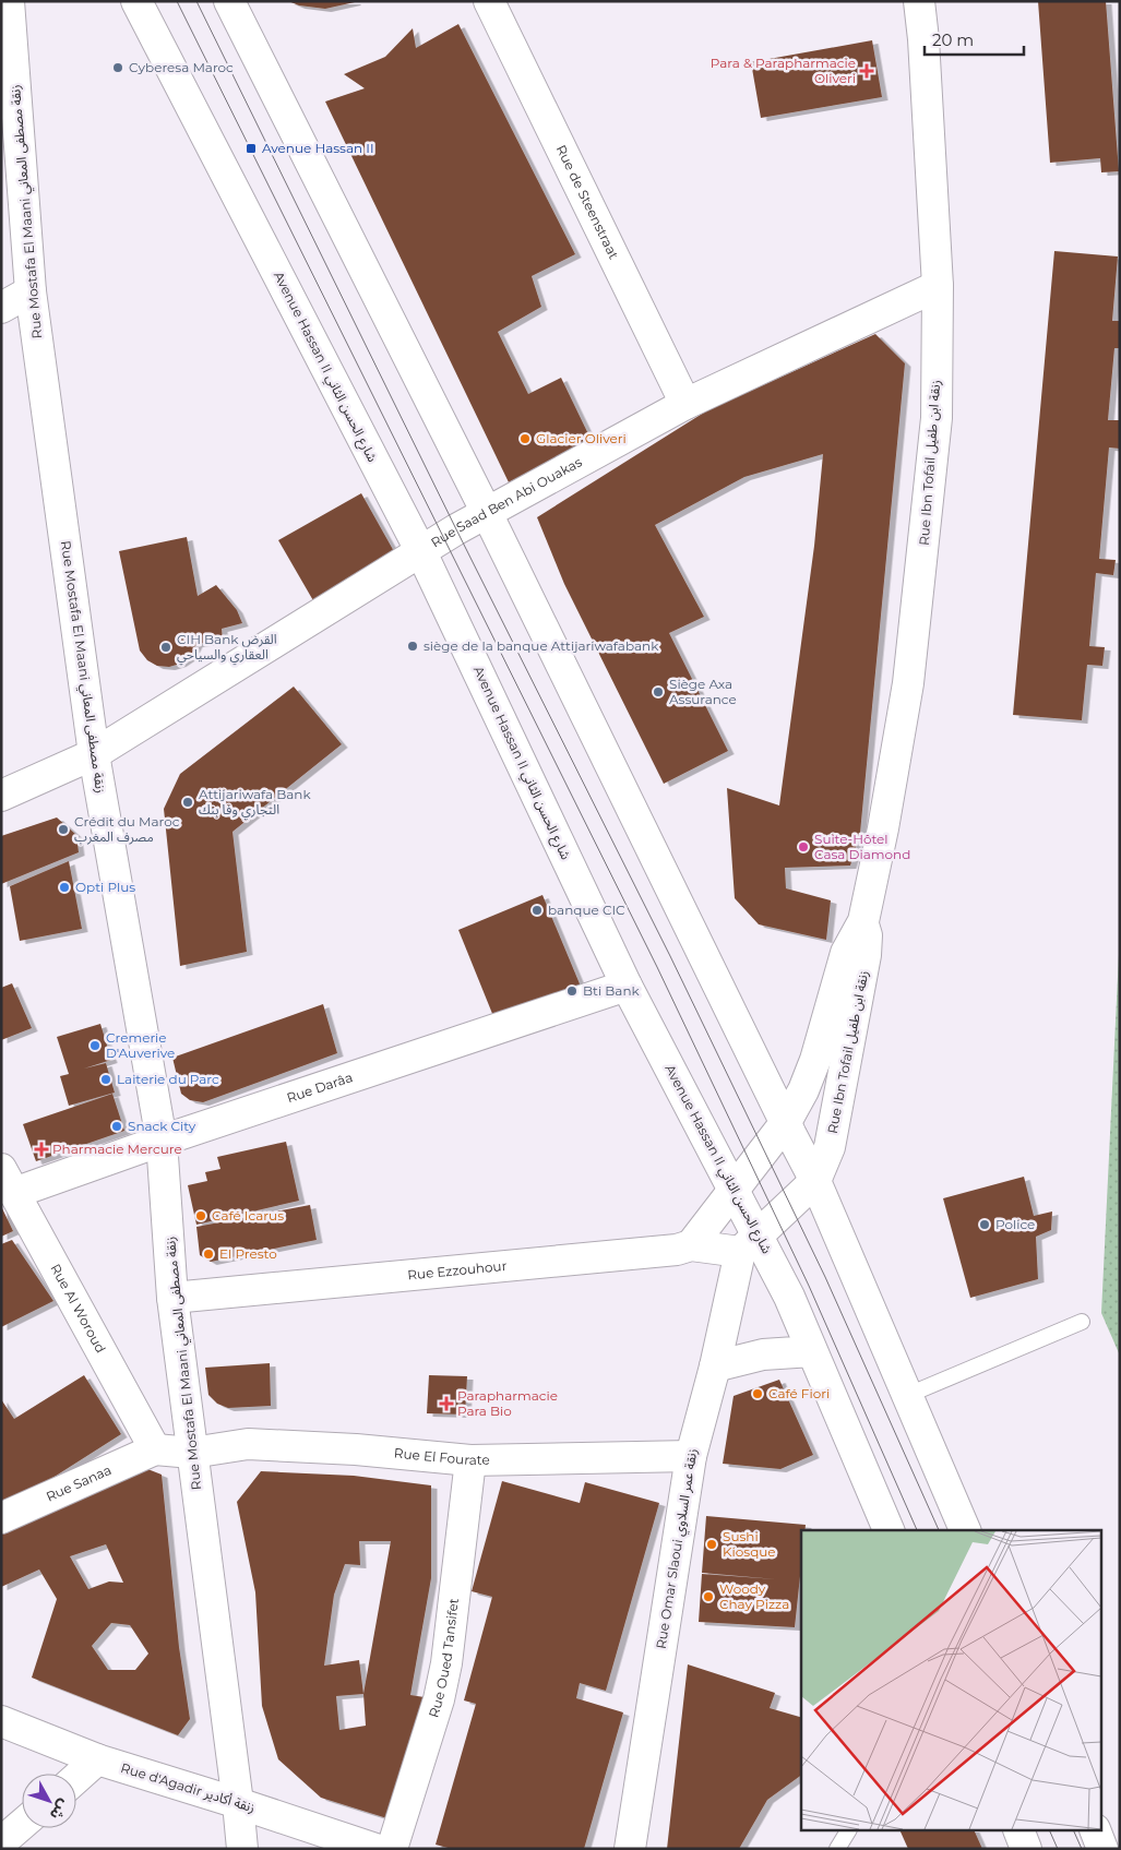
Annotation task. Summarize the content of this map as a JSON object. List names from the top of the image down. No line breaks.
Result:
{"streets":{"street":["Rue de Steenstraat","Rue Mostafa El Maani زنقة مصطفى المعاني","Avenue Hassan II شارع الحسن الثاني","Rue Ibn Tofail زنقة ابن طفيل","Rue Saad Ben Abi Ouakas","Rue Darâa","Rue Ezzouhour","Rue Al Woroud","Rue El Fourate","Rue Sanaa","Rue Omar Slaoui زنقة عمر السلاوي","Rue Oued Tansifet","Rue d'Agadir زنقة أكادير"]},"crossings":[["Rue de Steenstraat","Rue Saad Ben Abi Ouakas"],["Rue Mostafa El Maani زنقة مصطفى المعاني","Rue Saad Ben Abi Ouakas"],["Rue Mostafa El Maani زنقة مصطفى المعاني","Rue Darâa"],["Rue Mostafa El Maani زنقة مصطفى المعاني","Rue Ezzouhour"],["Rue Mostafa El Maani زنقة مصطفى المعاني","Rue El Fourate"],["Rue Mostafa El Maani زنقة مصطفى المعاني","Rue d'Agadir زنقة أكادير"],["Avenue Hassan II شارع الحسن الثاني","Rue Ibn Tofail زنقة ابن طفيل"],["Avenue Hassan II شارع الحسن الثاني","Rue Saad Ben Abi Ouakas"],["Avenue Hassan II شارع الحسن الثاني","Rue Darâa"],["Avenue Hassan II شارع الحسن الثاني","Rue Ezzouhour"],["Avenue Hassan II شارع الحسن الثاني","Rue Omar Slaoui زنقة عمر السلاوي"],["Rue Ibn Tofail زنقة ابن طفيل","Rue Saad Ben Abi Ouakas"],["Rue Ibn Tofail زنقة ابن طفيل","Rue Ezzouhour"],["Rue Darâa","Rue Al Woroud"],["Rue Ezzouhour","Rue Omar Slaoui زنقة عمر السلاوي"],["Rue Al Woroud","Rue El Fourate"],["Rue Al Woroud","Rue Sanaa"],["Rue El Fourate","Rue Sanaa"],["Rue El Fourate","Rue Omar Slaoui زنقة عمر السلاوي"],["Rue El Fourate","Rue Oued Tansifet"]],"places":{"other":["Cyberesa Maroc","Glacier Oliveri","siège de la banque Attijariwafabank","CIH Bank القرض العقاري والسياحي","Siège Axa Assurance","Attijariwafa Bank التجاري وفا بنك","Crédit du Maroc مصرف المغرب","Suite-Hôtel Casa Diamond","Opti Plus","banque CIC","Bti Bank","Cremerie D'Auverive","Laiterie du Parc","Snack City","Café Icarus","Police","El Presto","Café Fiori","Sushi Kiosque","Woody Chay Pizza"],"health":["Para & Parapharmacie Oliveri","Pharmacie Mercure","Parapharmacie Para Bio"],"transit":["Avenue Hassan II"]},"scale_bar":"20 m","north":"bottom right"}
